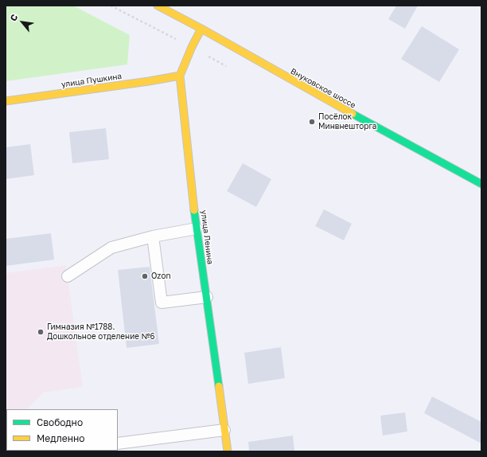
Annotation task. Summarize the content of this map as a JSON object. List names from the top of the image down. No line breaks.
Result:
{"streets":{"street":["улица Пушкина","Внуковское шоссе","улица Ленина"]},"crossings":[["улица Пушкина","улица Ленина"],["Внуковское шоссе","улица Ленина"]],"places":["Посёлок Минвнешторга","Ozon","Гимназия №1788. Дошкольное отделение №6"],"legend":["Свободно","Медленно"],"north":"top left"}
